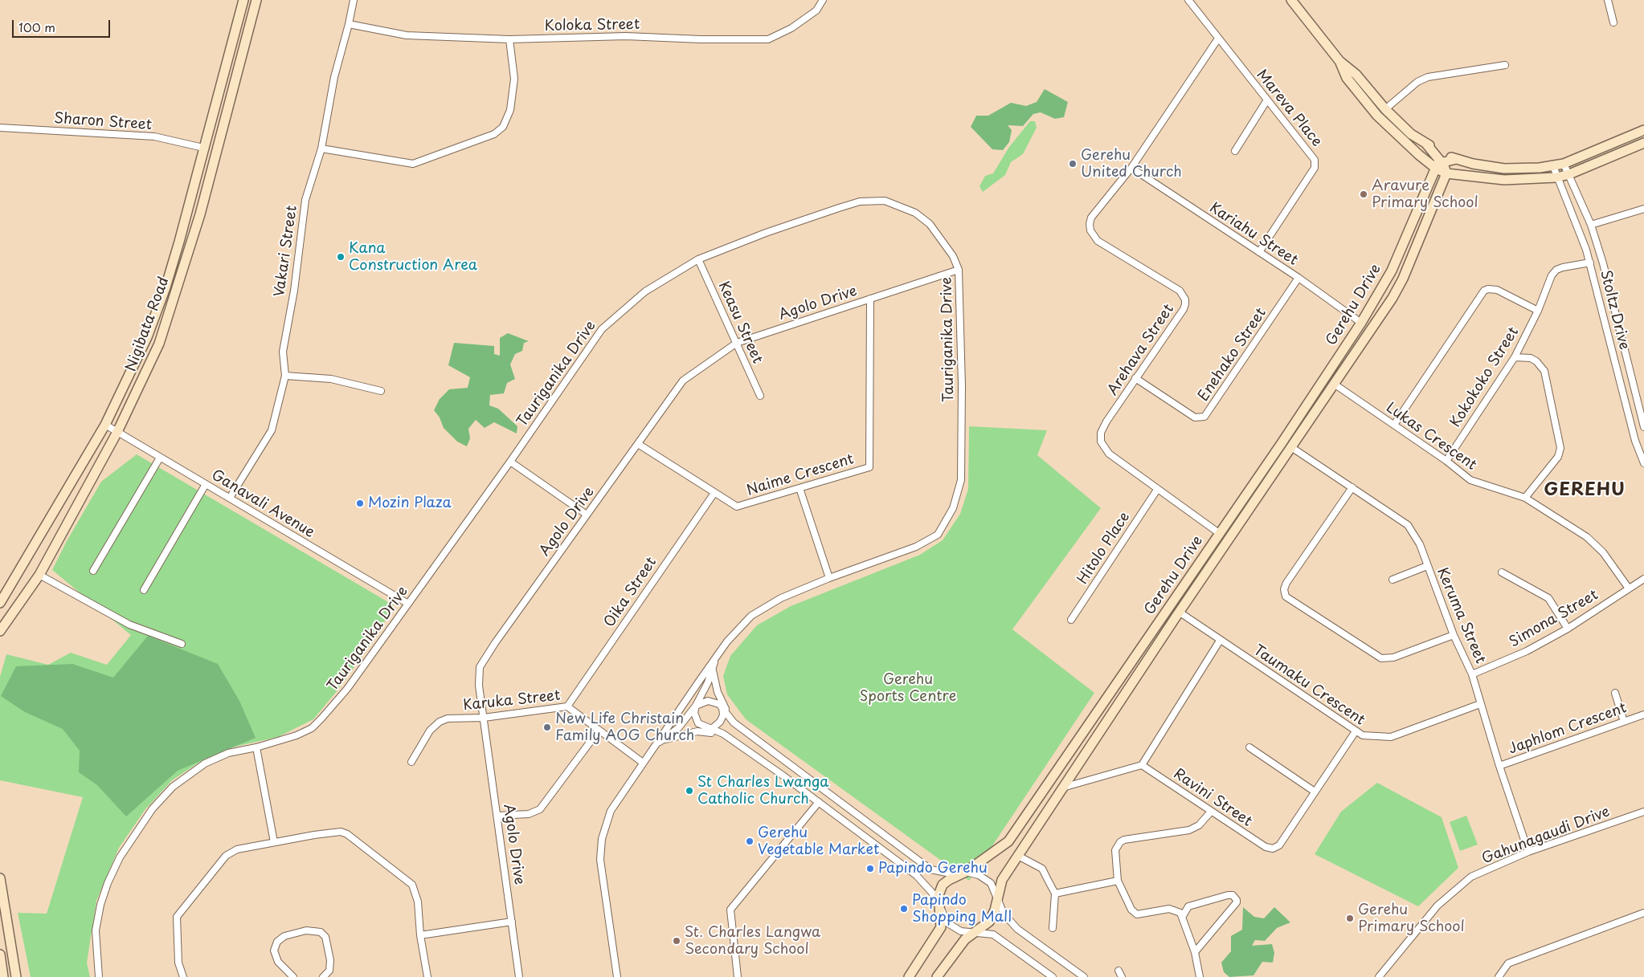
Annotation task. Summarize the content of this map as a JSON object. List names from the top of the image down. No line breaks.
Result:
{"streets":{"street":["Koloka Street","Mareva Place","Sharon Street","Kariahu Street","Vakari Street","Agolo Drive","Gerehu Drive","Stoltz Drive","Keasu Street","Nigibata Road","Tauriganika Drive","Arehava Street","Enehako Street","Kokokoko Street","Lukas Crescent","Naime Crescent","Ganavali Avenue","Hitolo Place","Oika Street","Keruma Street","Simona Street","Taumaku Crescent","Karuka Street","Japhlom Crescent","Ravini Street","Gahunagaudi Drive"]},"crossings":[["Koloka Street","Vakari Street"],["Mareva Place","Kariahu Street"],["Mareva Place","Arehava Street"],["Sharon Street","Nigibata Road"],["Kariahu Street","Gerehu Drive"],["Kariahu Street","Arehava Street"],["Kariahu Street","Enehako Street"],["Vakari Street","Ganavali Avenue"],["Agolo Drive","Keasu Street"],["Agolo Drive","Tauriganika Drive"],["Agolo Drive","Naime Crescent"],["Agolo Drive","Karuka Street"],["Gerehu Drive","Arehava Street"],["Gerehu Drive","Lukas Crescent"],["Gerehu Drive","Keruma Street"],["Gerehu Drive","Taumaku Crescent"],["Stoltz Drive","Kokokoko Street"],["Keasu Street","Tauriganika Drive"],["Nigibata Road","Ganavali Avenue"],["Tauriganika Drive","Ganavali Avenue"],["Tauriganika Drive","Karuka Street"],["Arehava Street","Enehako Street"],["Arehava Street","Hitolo Place"],["Kokokoko Street","Lukas Crescent"],["Lukas Crescent","Simona Street"],["Naime Crescent","Oika Street"],["Oika Street","Karuka Street"],["Keruma Street","Simona Street"],["Keruma Street","Taumaku Crescent"],["Keruma Street","Japhlom Crescent"],["Keruma Street","Gahunagaudi Drive"],["Taumaku Crescent","Ravini Street"]],"districts":["GEREHU"],"parks":["Gerehu Sports Centre"],"places":["Gerehu United Church","Aravure Primary School","Kana Construction Area","Mozin Plaza","New Life Christain Family AOG Church","St Charles Lwanga Catholic Church","Gerehu Vegetable Market","Papindo Gerehu","Papindo Shopping Mall","Gerehu Primary School","St. Charles Langwa Secondary School"],"scale_bar":"100 m"}
